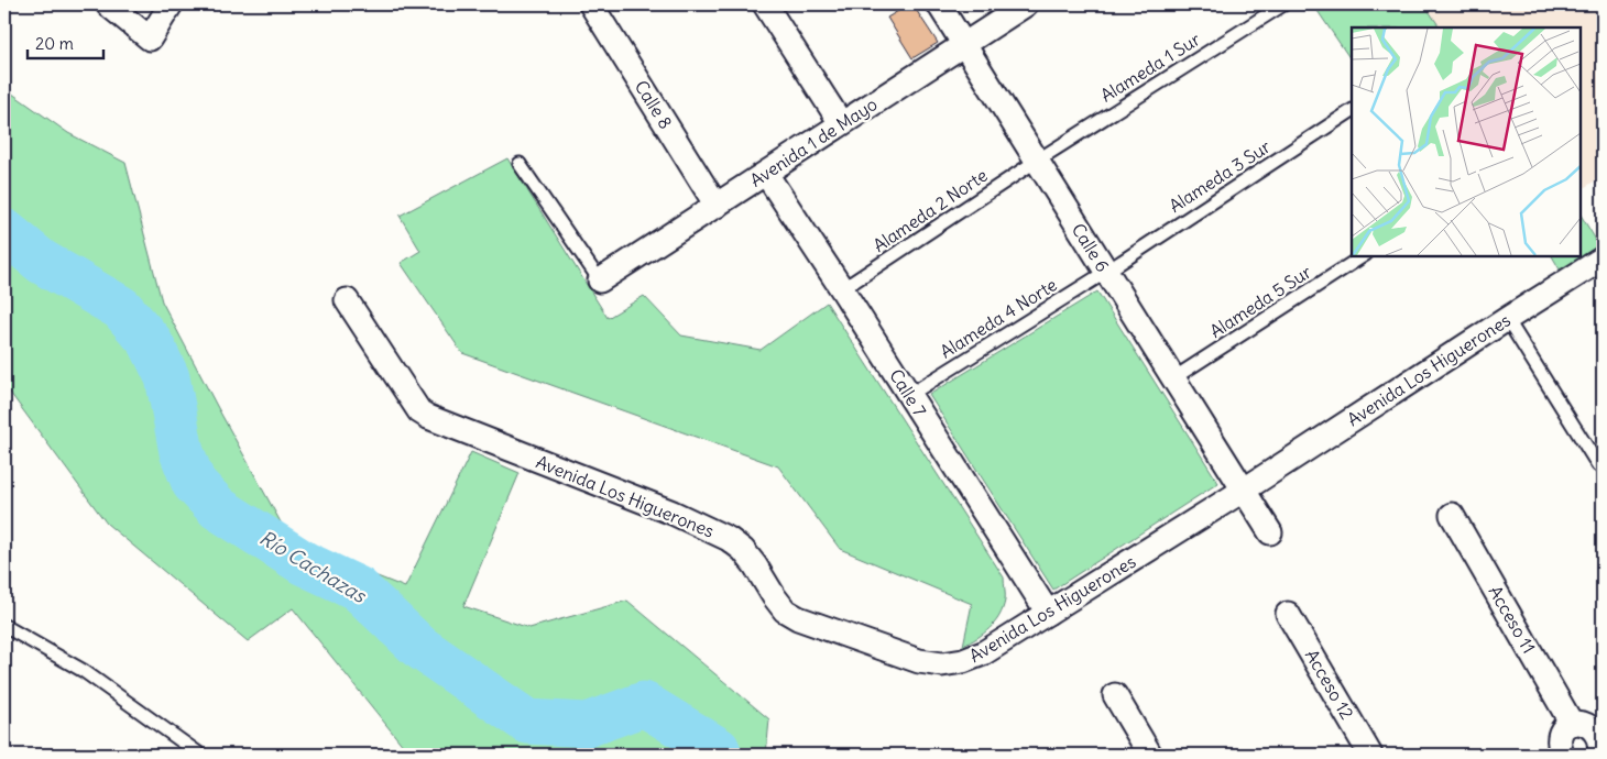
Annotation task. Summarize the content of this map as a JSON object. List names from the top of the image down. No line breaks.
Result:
{"streets":{"street":["Calle 8","Avenida 1 de Mayo","Calle 6","Avenida Los Higuerones","Calle 7","Acceso 11","Acceso 12"],"lane":["Alameda 1 Sur","Alameda 3 Sur","Alameda 2 Norte","Alameda 5 Sur","Alameda 4 Norte"]},"crossings":[["Alameda 1 Sur","Alameda 2 Norte"],["Alameda 1 Sur","Calle 6"],["Calle 8","Avenida 1 de Mayo"],["Avenida 1 de Mayo","Calle 6"],["Avenida 1 de Mayo","Calle 7"],["Alameda 3 Sur","Calle 6"],["Alameda 3 Sur","Alameda 4 Norte"],["Alameda 2 Norte","Calle 6"],["Alameda 2 Norte","Calle 7"],["Calle 6","Alameda 5 Sur"],["Calle 6","Alameda 4 Norte"],["Calle 6","Avenida Los Higuerones"],["Alameda 4 Norte","Calle 7"],["Avenida Los Higuerones","Calle 7"]],"water":["Río Cachazas"],"scale_bar":"20 m"}
